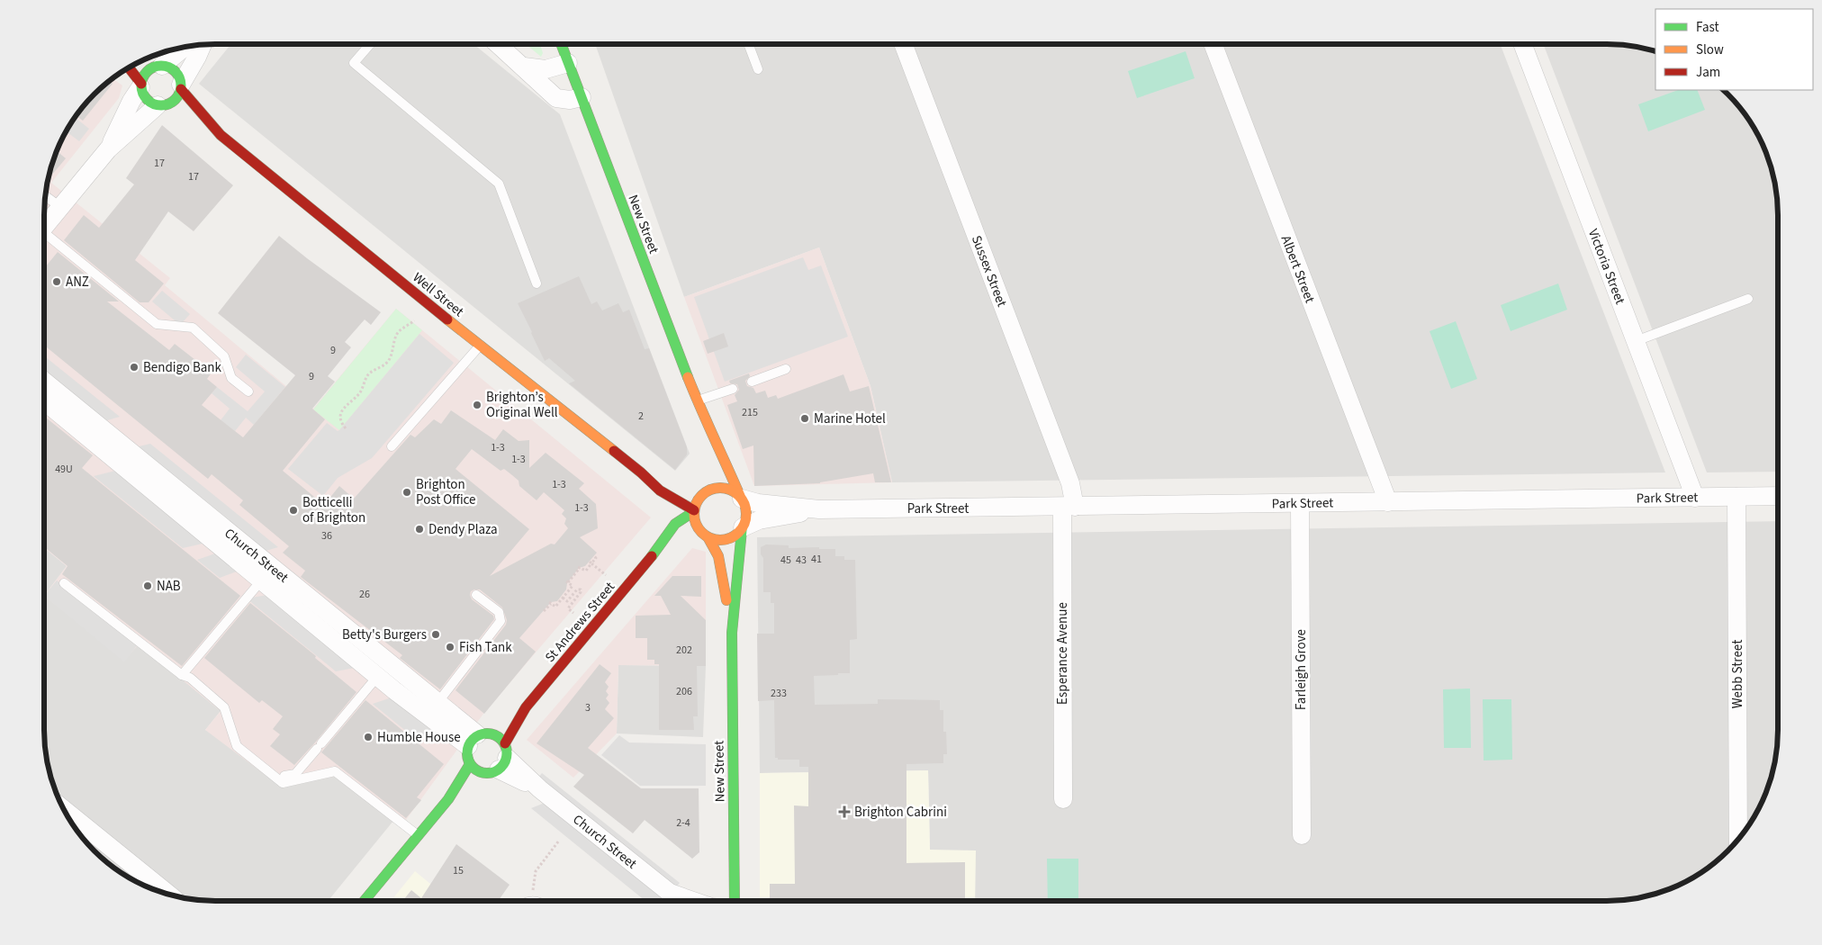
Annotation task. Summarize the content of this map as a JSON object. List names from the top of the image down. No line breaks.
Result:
{"streets":{"street":["New Street","Victoria Street","Albert Street","Sussex Street","Well Street","Park Street","Church Street","St Andrews Street","Esperance Avenue","Farleigh Grove","Webb Street"]},"crossings":[["New Street","Well Street"],["New Street","Park Street"],["New Street","St Andrews Street"],["Victoria Street","Park Street"],["Albert Street","Park Street"],["Sussex Street","Park Street"],["Sussex Street","Esperance Avenue"],["Well Street","Park Street"],["Well Street","St Andrews Street"],["Park Street","St Andrews Street"],["Park Street","Esperance Avenue"],["Park Street","Farleigh Grove"],["Park Street","Webb Street"],["Church Street","St Andrews Street"]],"places":{"other":["ANZ","Bendigo Bank","Brighton’s Original Well","Marine Hotel","Brighton Post Office","Botticelli of Brighton","Dendy Plaza","NAB","Betty's Burgers","Fish Tank","Humble House"],"health":["Brighton Cabrini"]},"house_numbers":["17","17","9","9","215","2","1-3","1-3","49U","1-3","1-3","36","41","45","43","26","202","206","233","3","2-4","15"],"legend":["Fast","Slow","Jam"]}
